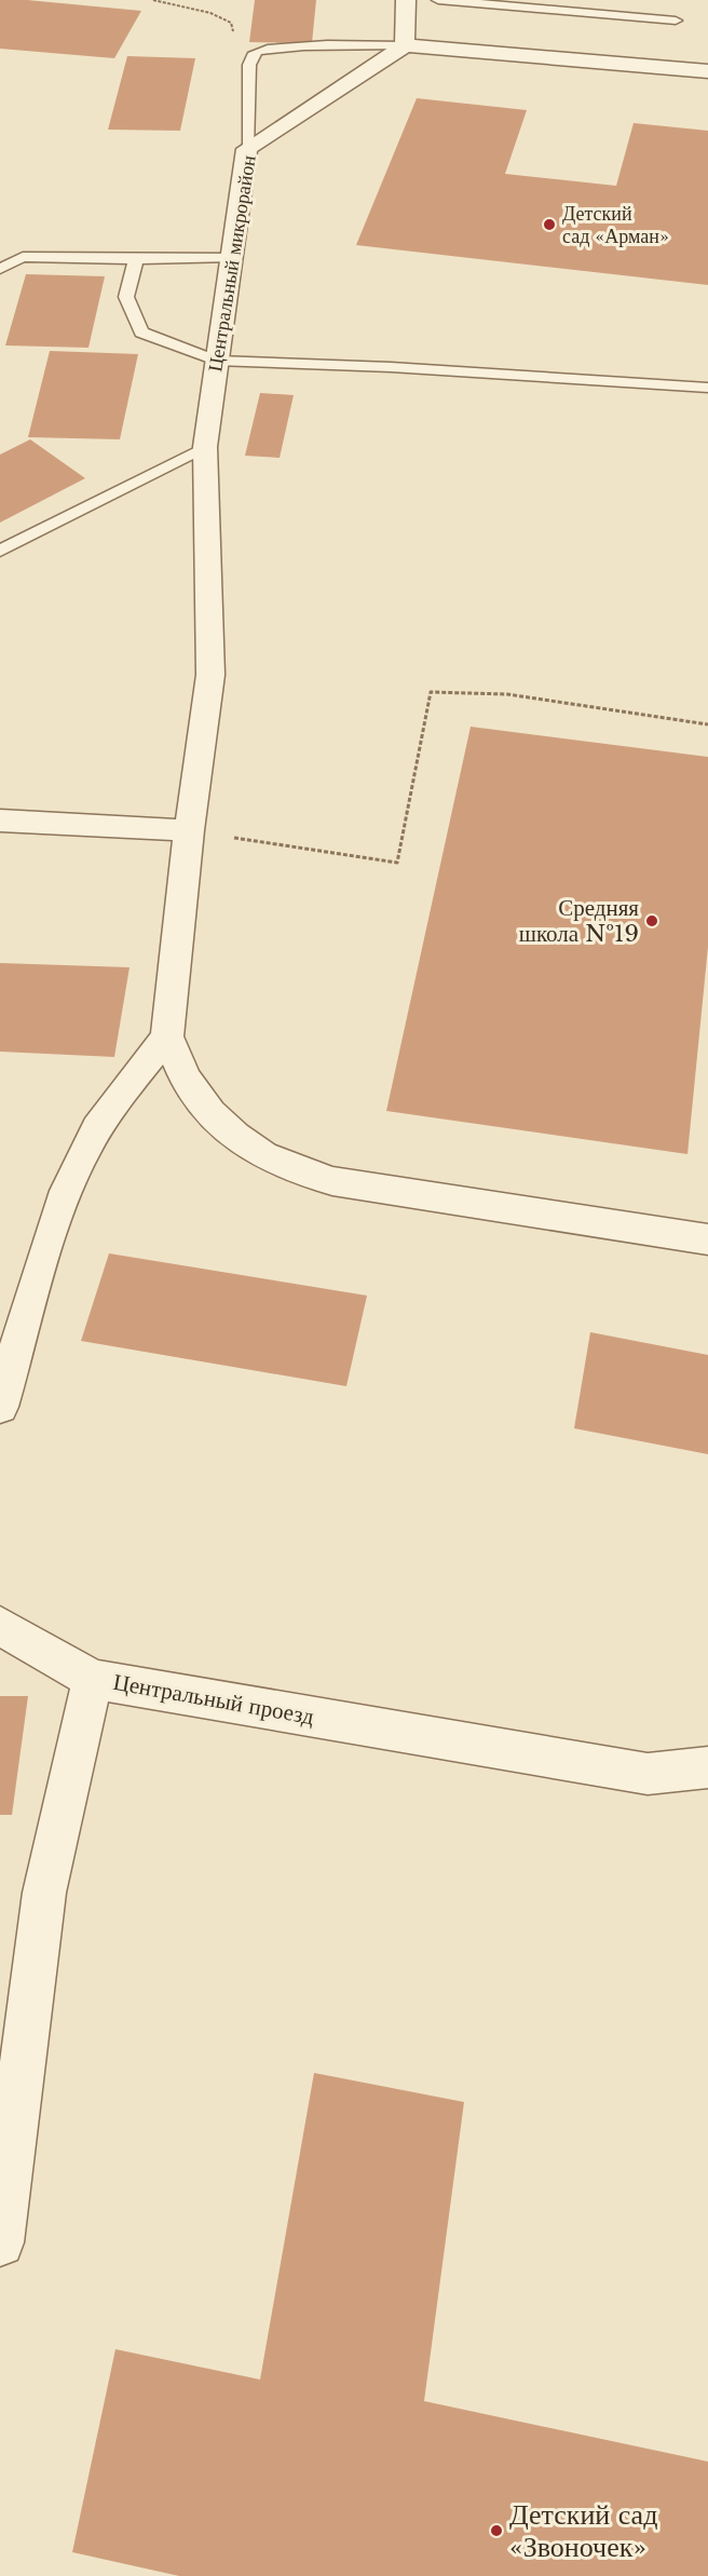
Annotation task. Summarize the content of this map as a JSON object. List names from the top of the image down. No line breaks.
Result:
{"streets":{"street":["Центральный микрорайон","Центральный проезд"]},"places":["Детский сад «Арман»","Средняя школа №19","Детский сад «Звоночек»"]}
